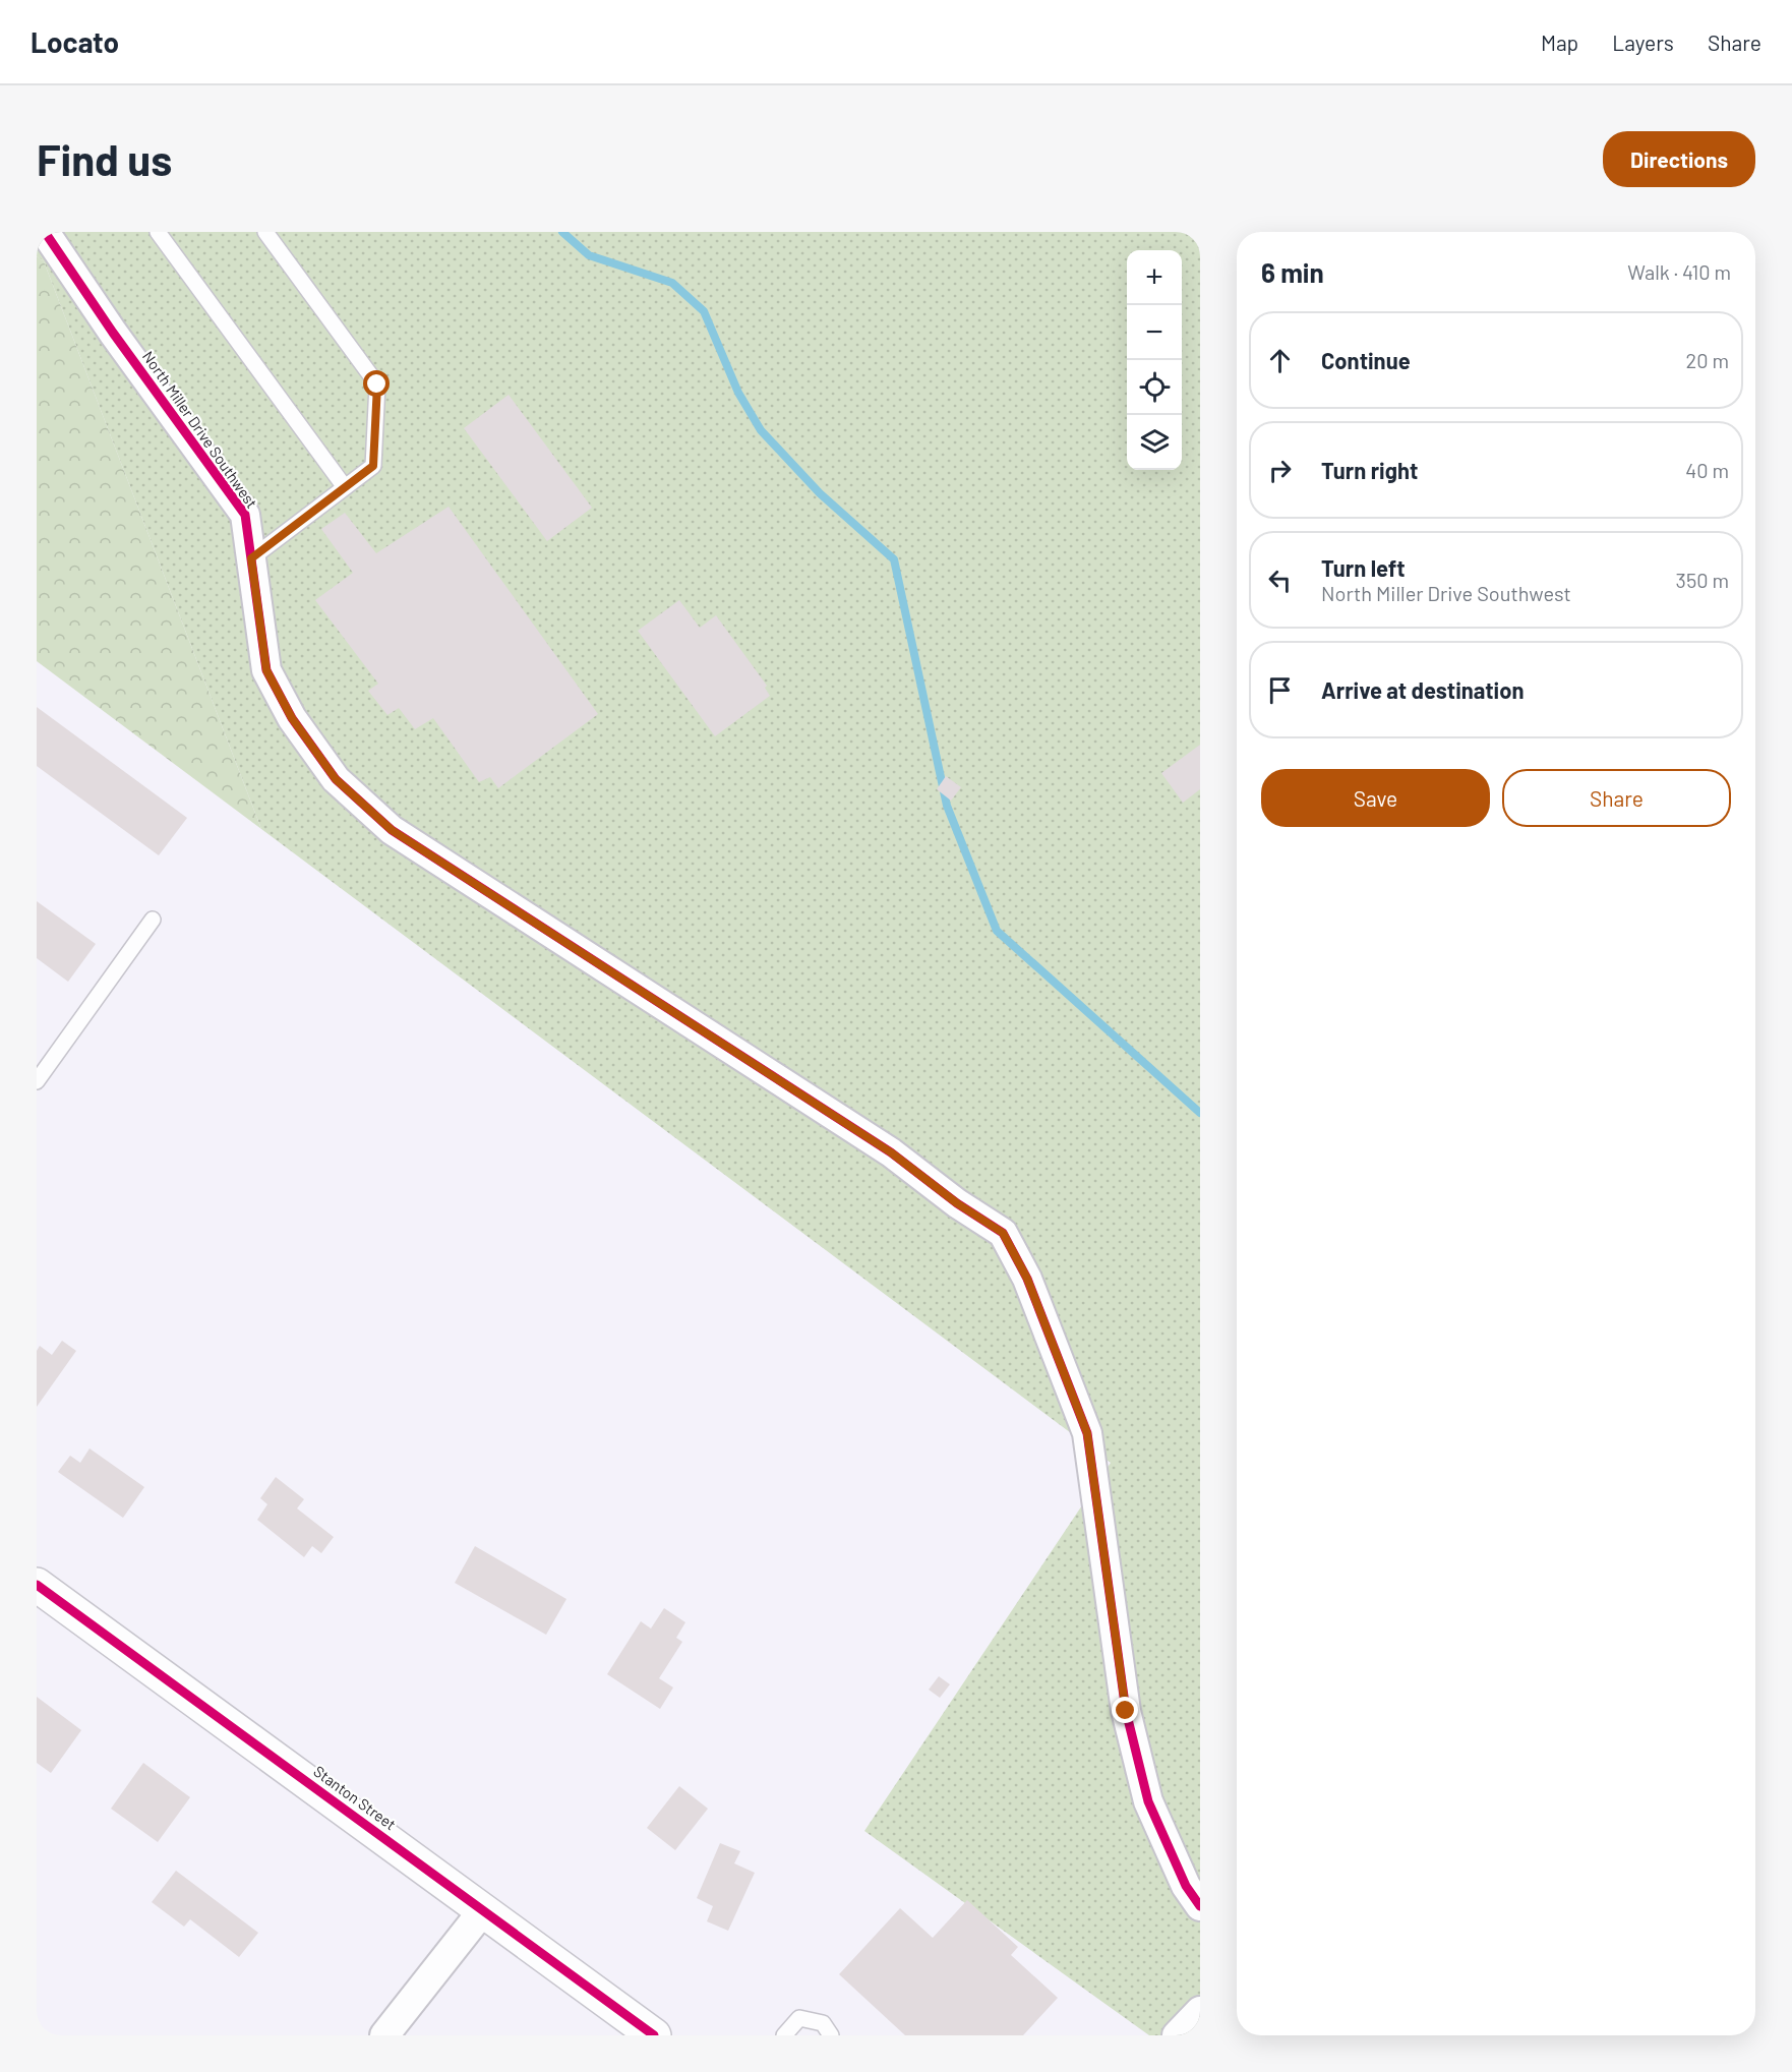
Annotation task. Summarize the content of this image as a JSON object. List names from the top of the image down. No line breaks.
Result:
{"streets":{"street":["North Miller Drive Southwest","Stanton Street"]},"page":{"header":"Locato","nav":["Map","Layers","Share"],"buttons":["Directions",["Save","Share"]],"title":"Find us","heading":["6 min","Walk · 410 m"],"map_buttons":["+","−"],"list":[["Continue","20 m"],["Turn right","40 m"],["Turn left","North Miller Drive Southwest","350 m"],"Arrive at destination"]}}
